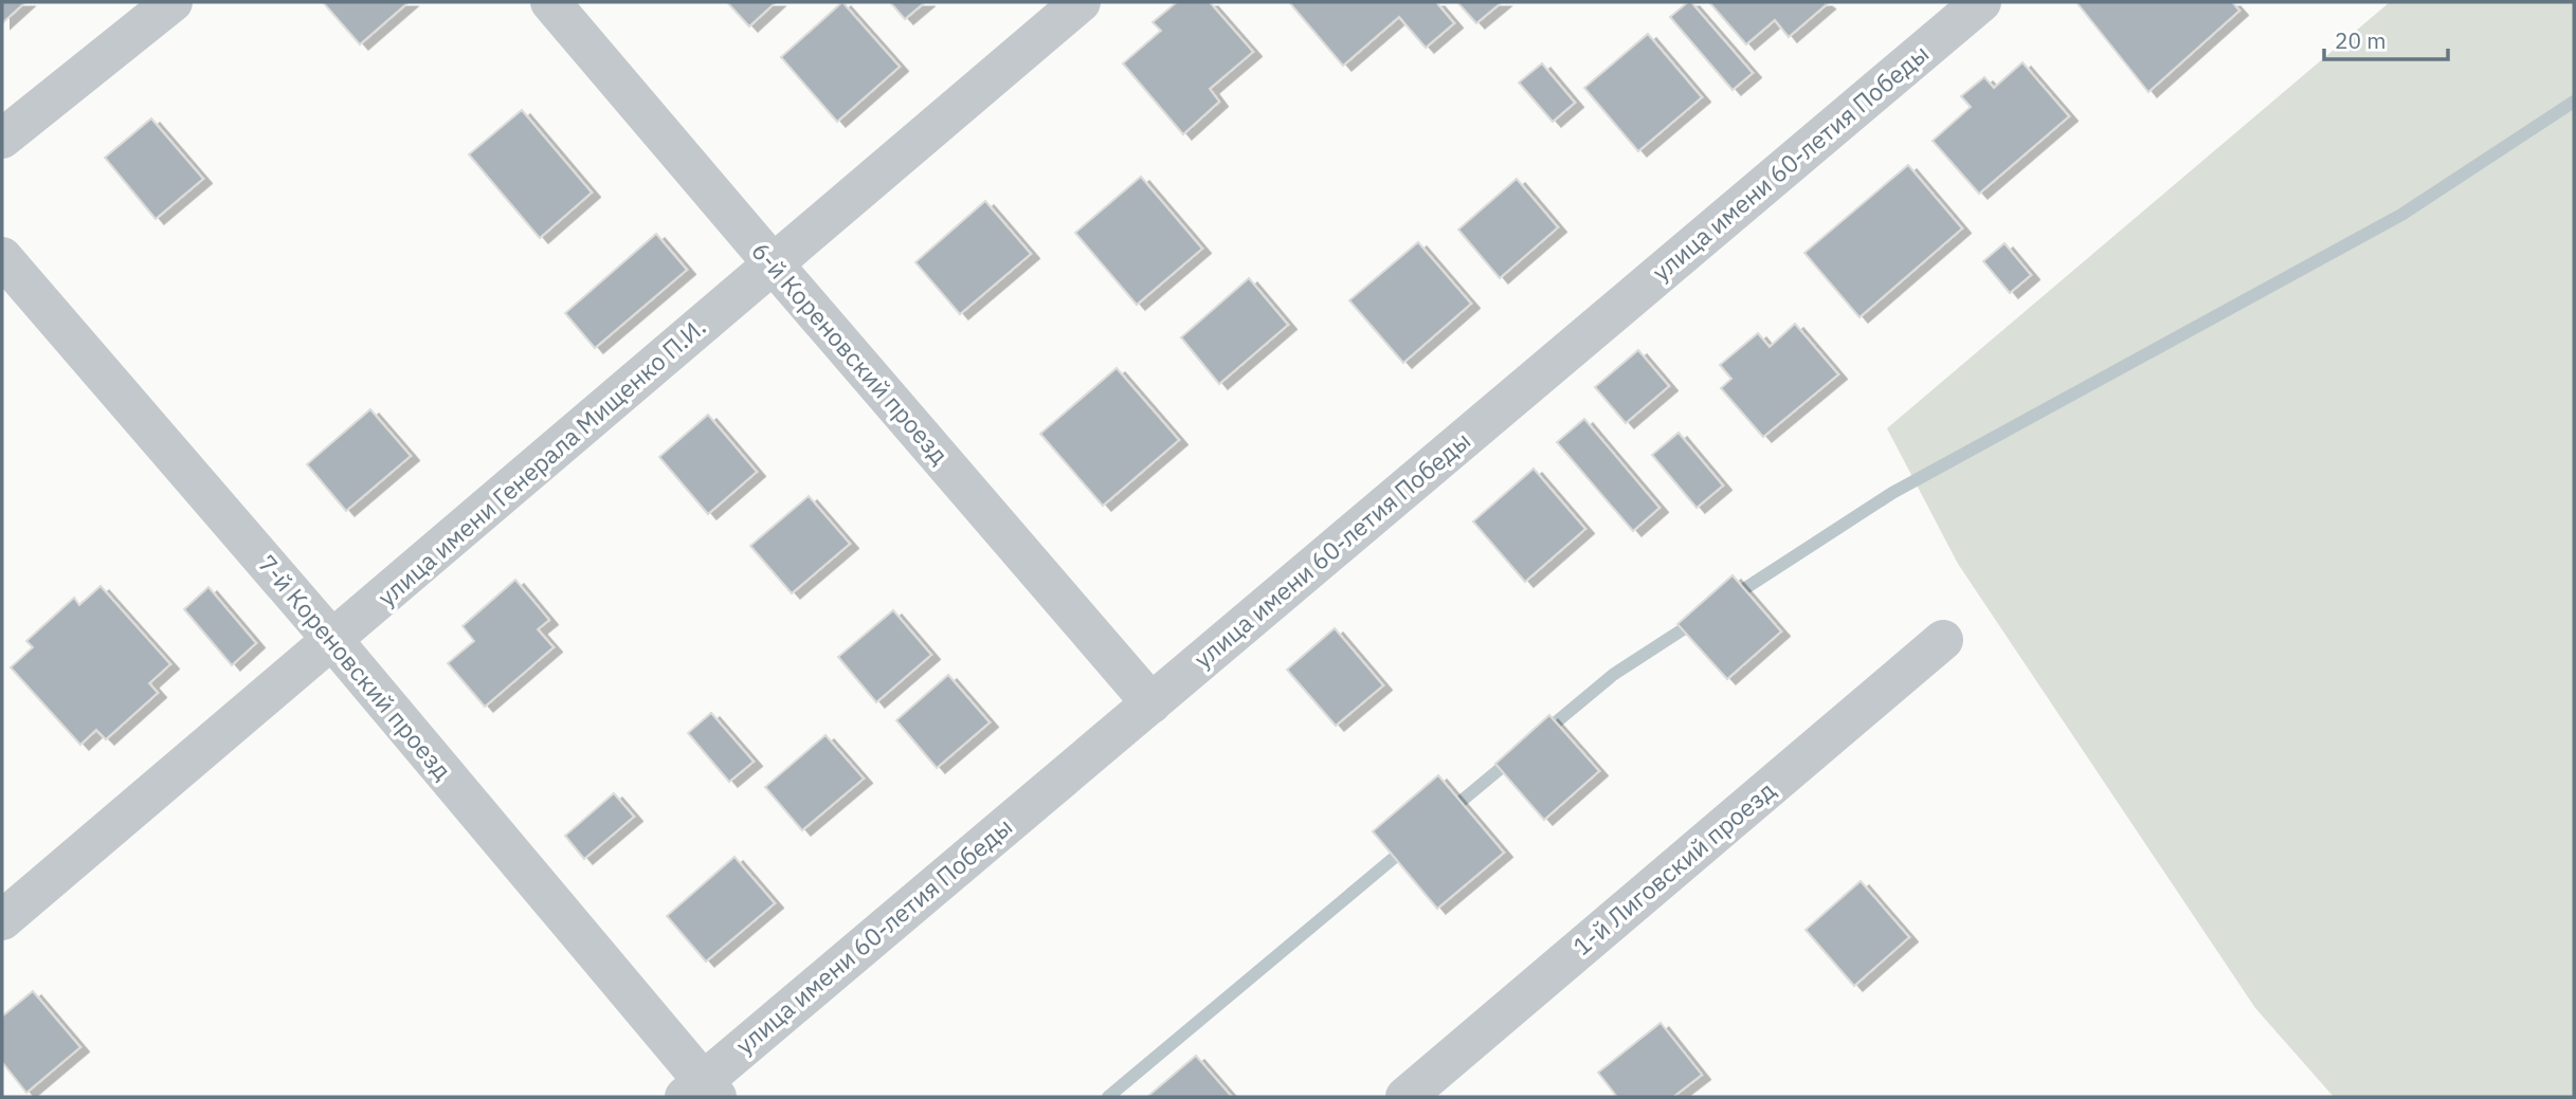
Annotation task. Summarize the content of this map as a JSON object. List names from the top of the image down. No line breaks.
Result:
{"streets":{"street":["улица имени 60-летия Победы","6-й Кореновский проезд","улица имени Генерала Мищенко П.И.","7-й Кореновский проезд","1-й Лиговский проезд"]},"crossings":[["улица имени 60-летия Победы","6-й Кореновский проезд"],["улица имени 60-летия Победы","7-й Кореновский проезд"],["6-й Кореновский проезд","улица имени Генерала Мищенко П.И."],["улица имени Генерала Мищенко П.И.","7-й Кореновский проезд"]],"scale_bar":"20 m"}
